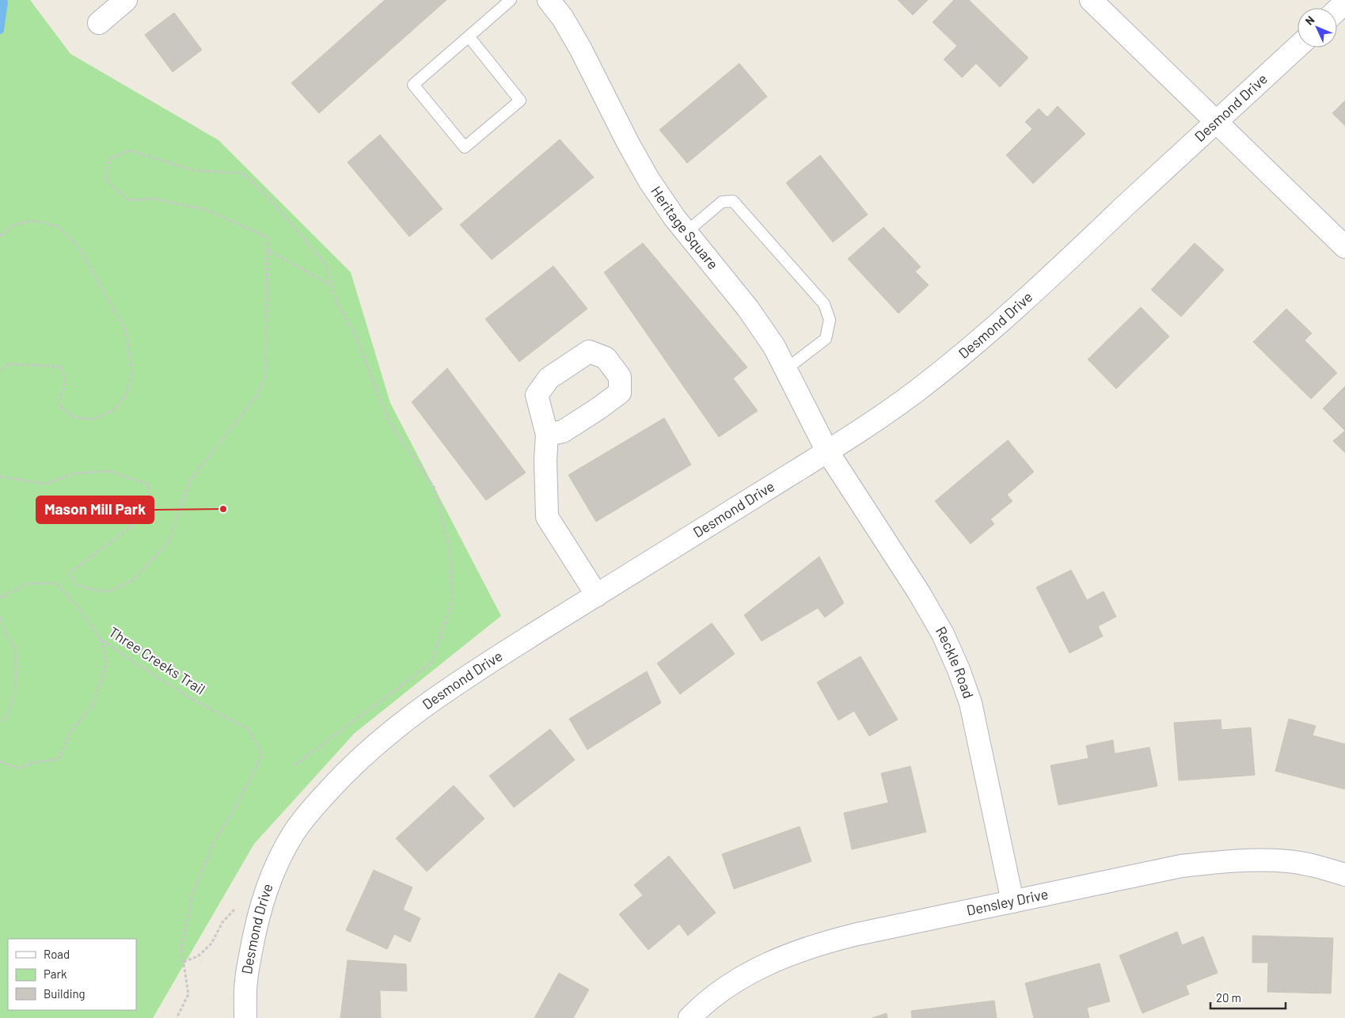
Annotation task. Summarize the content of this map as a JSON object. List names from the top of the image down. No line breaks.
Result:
{"streets":{"street":["Desmond Drive","Heritage Square","Reckle Road","Densley Drive"],"path":["Three Creeks Trail"]},"crossings":[["Desmond Drive","Heritage Square"],["Desmond Drive","Reckle Road"],["Heritage Square","Reckle Road"],["Reckle Road","Densley Drive"]],"places":["Mason Mill Park"],"legend":["Road","Park","Building"],"scale_bar":"20 m","north":"top left"}
